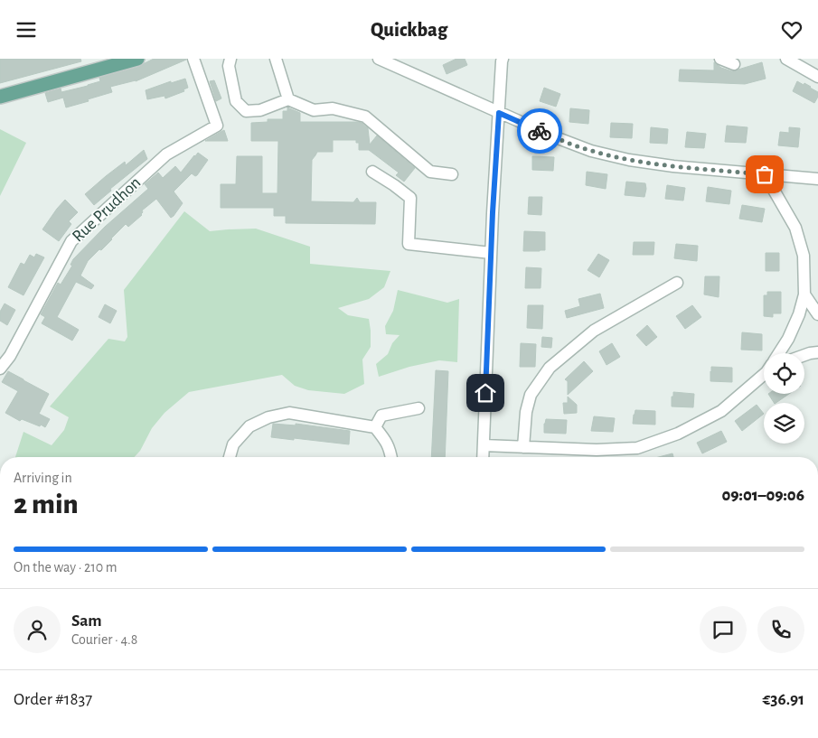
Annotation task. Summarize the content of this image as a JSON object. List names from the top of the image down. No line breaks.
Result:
{"streets":{"street":["Rue Prudhon"]},"page":{"header":"Quickbag","heading":["2 min","Arriving in","09:01–09:06"],"panel":["Sam","Courier · 4.8","Order #1837","€36.91"],"bar":"On the way · 210 m"}}
